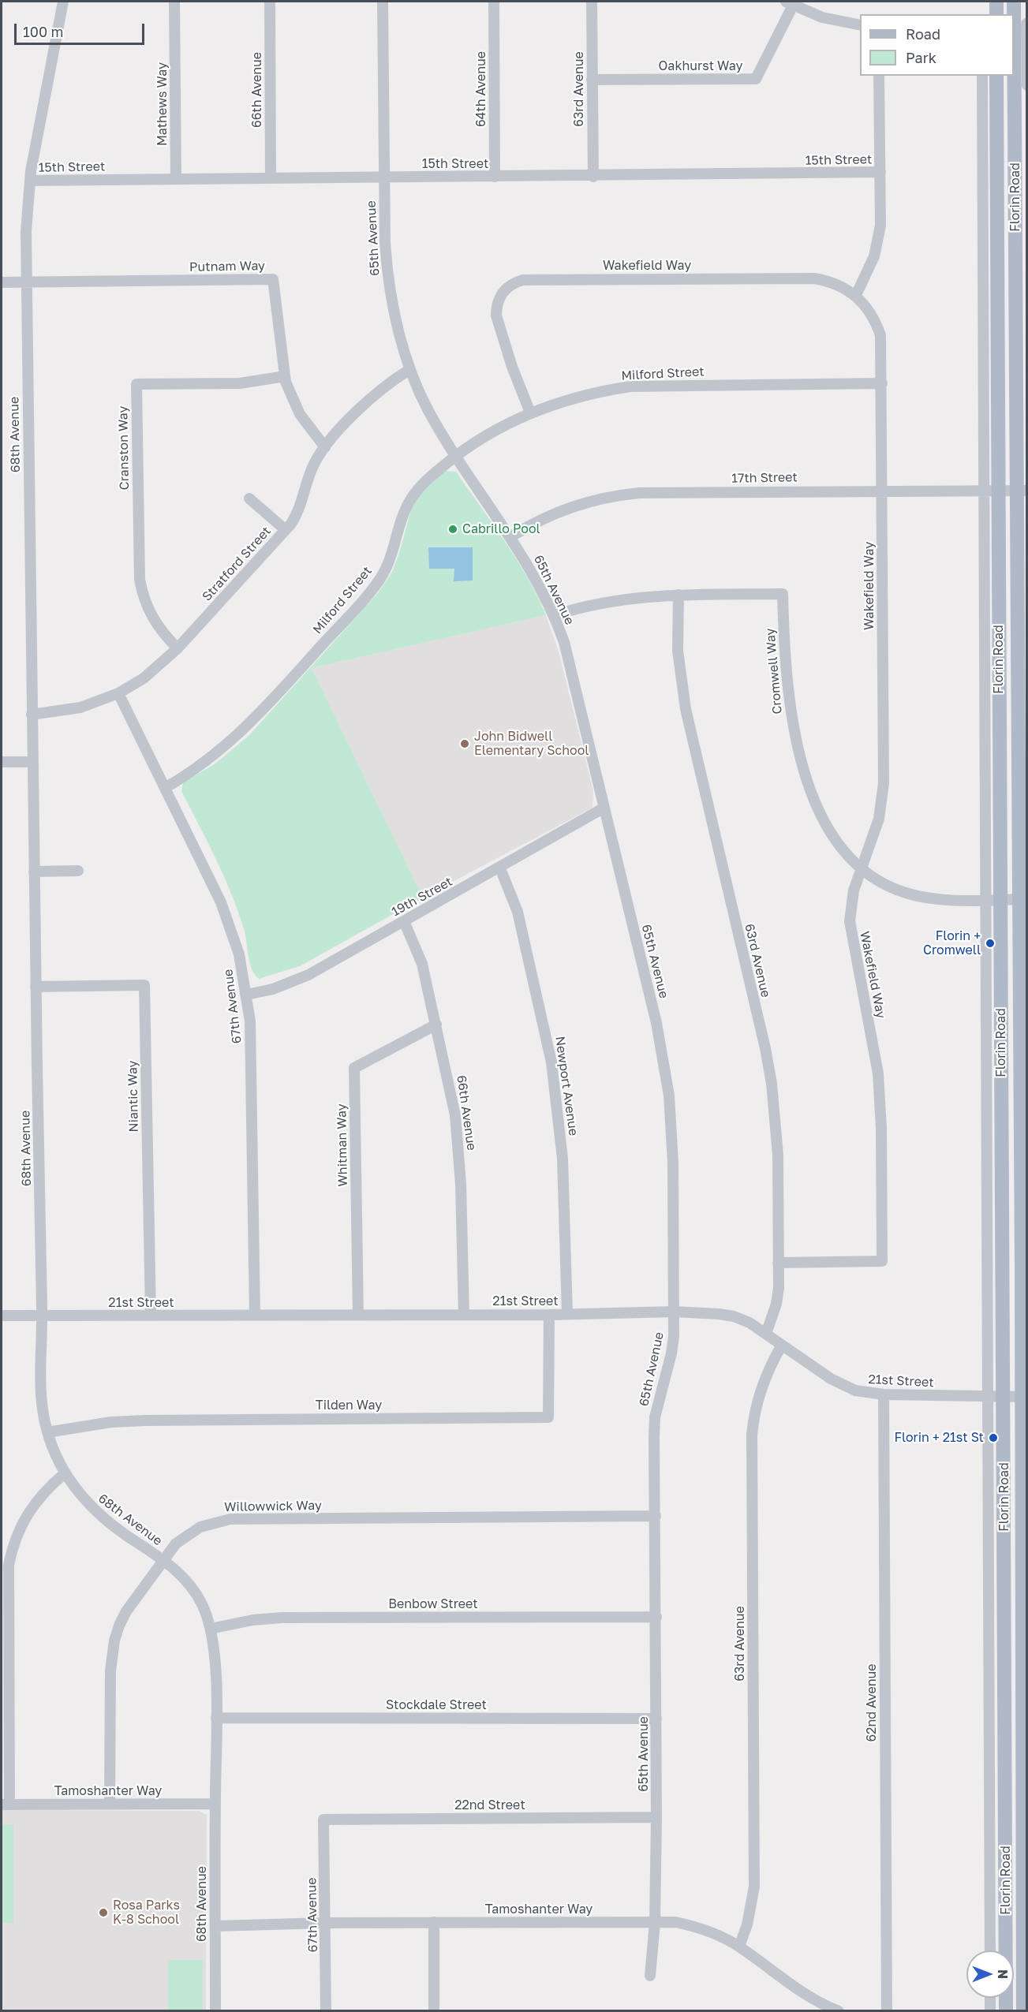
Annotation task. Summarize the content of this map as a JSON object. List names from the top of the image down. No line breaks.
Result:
{"streets":{"main road":["Florin Road"],"street":["Oakhurst Way","64th Avenue","63rd Avenue","66th Avenue","Mathews Way","15th Street","65th Avenue","Wakefield Way","Putnam Way","Milford Street","68th Avenue","Cranston Way","17th Street","Stratford Street","Cromwell Way","19th Street","67th Avenue","Newport Avenue","Niantic Way","Whitman Way","21st Street","Tilden Way","Willowwick Way","Benbow Street","62nd Avenue","Stockdale Street","Tamoshanter Way","22nd Street"]},"crossings":[["Oakhurst Way","63rd Avenue"],["64th Avenue","15th Street"],["63rd Avenue","15th Street"],["63rd Avenue","Wakefield Way"],["63rd Avenue","Cromwell Way"],["63rd Avenue","21st Street"],["63rd Avenue","Tamoshanter Way"],["66th Avenue","15th Street"],["66th Avenue","19th Street"],["66th Avenue","Whitman Way"],["66th Avenue","21st Street"],["Mathews Way","15th Street"],["15th Street","65th Avenue"],["15th Street","68th Avenue"],["Florin Road","17th Street"],["Florin Road","Cromwell Way"],["Florin Road","21st Street"],["65th Avenue","Milford Street"],["65th Avenue","17th Street"],["65th Avenue","Stratford Street"],["65th Avenue","Cromwell Way"],["65th Avenue","19th Street"],["65th Avenue","21st Street"],["65th Avenue","Willowwick Way"],["65th Avenue","Benbow Street"],["65th Avenue","Stockdale Street"],["65th Avenue","Tamoshanter Way"],["65th Avenue","22nd Street"],["Wakefield Way","Milford Street"],["Wakefield Way","17th Street"],["Wakefield Way","Cromwell Way"],["Putnam Way","68th Avenue"],["Putnam Way","Cranston Way"],["Putnam Way","Stratford Street"],["Milford Street","67th Avenue"],["68th Avenue","Stratford Street"],["68th Avenue","Niantic Way"],["68th Avenue","21st Street"],["68th Avenue","Tilden Way"],["68th Avenue","Willowwick Way"],["68th Avenue","Benbow Street"],["68th Avenue","Stockdale Street"],["68th Avenue","Tamoshanter Way"],["Cranston Way","Stratford Street"],["Stratford Street","67th Avenue"],["19th Street","67th Avenue"],["19th Street","Newport Avenue"],["67th Avenue","21st Street"],["67th Avenue","Tamoshanter Way"],["67th Avenue","22nd Street"],["Newport Avenue","21st Street"],["Niantic Way","21st Street"],["Whitman Way","21st Street"],["21st Street","Tilden Way"],["21st Street","62nd Avenue"],["Willowwick Way","Tamoshanter Way"]],"places":["Cabrillo Pool","John Bidwell Elementary School","Florin + Cromwell","Florin + 21st St","Rosa Parks K-8 School"],"legend":["Road","Park"],"scale_bar":"100 m","north":"right"}
